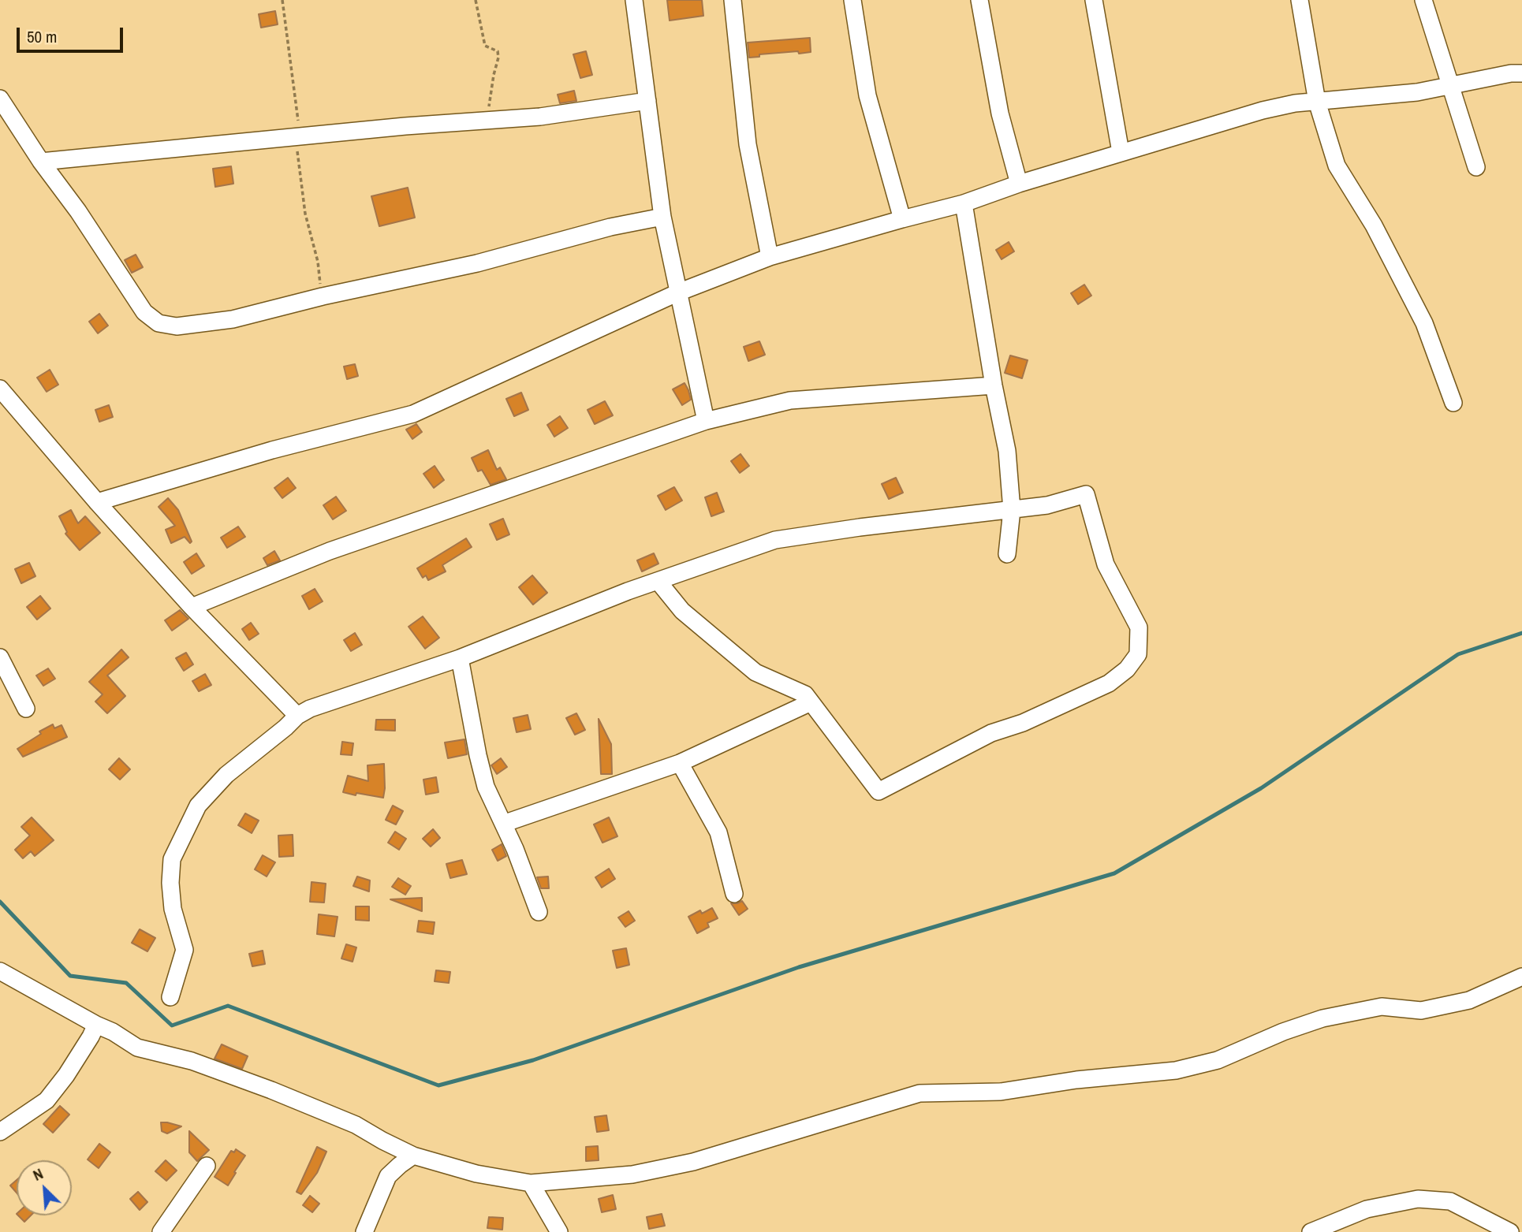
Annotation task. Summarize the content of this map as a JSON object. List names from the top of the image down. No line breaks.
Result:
{"scale_bar":"50 m","north":"top left"}
